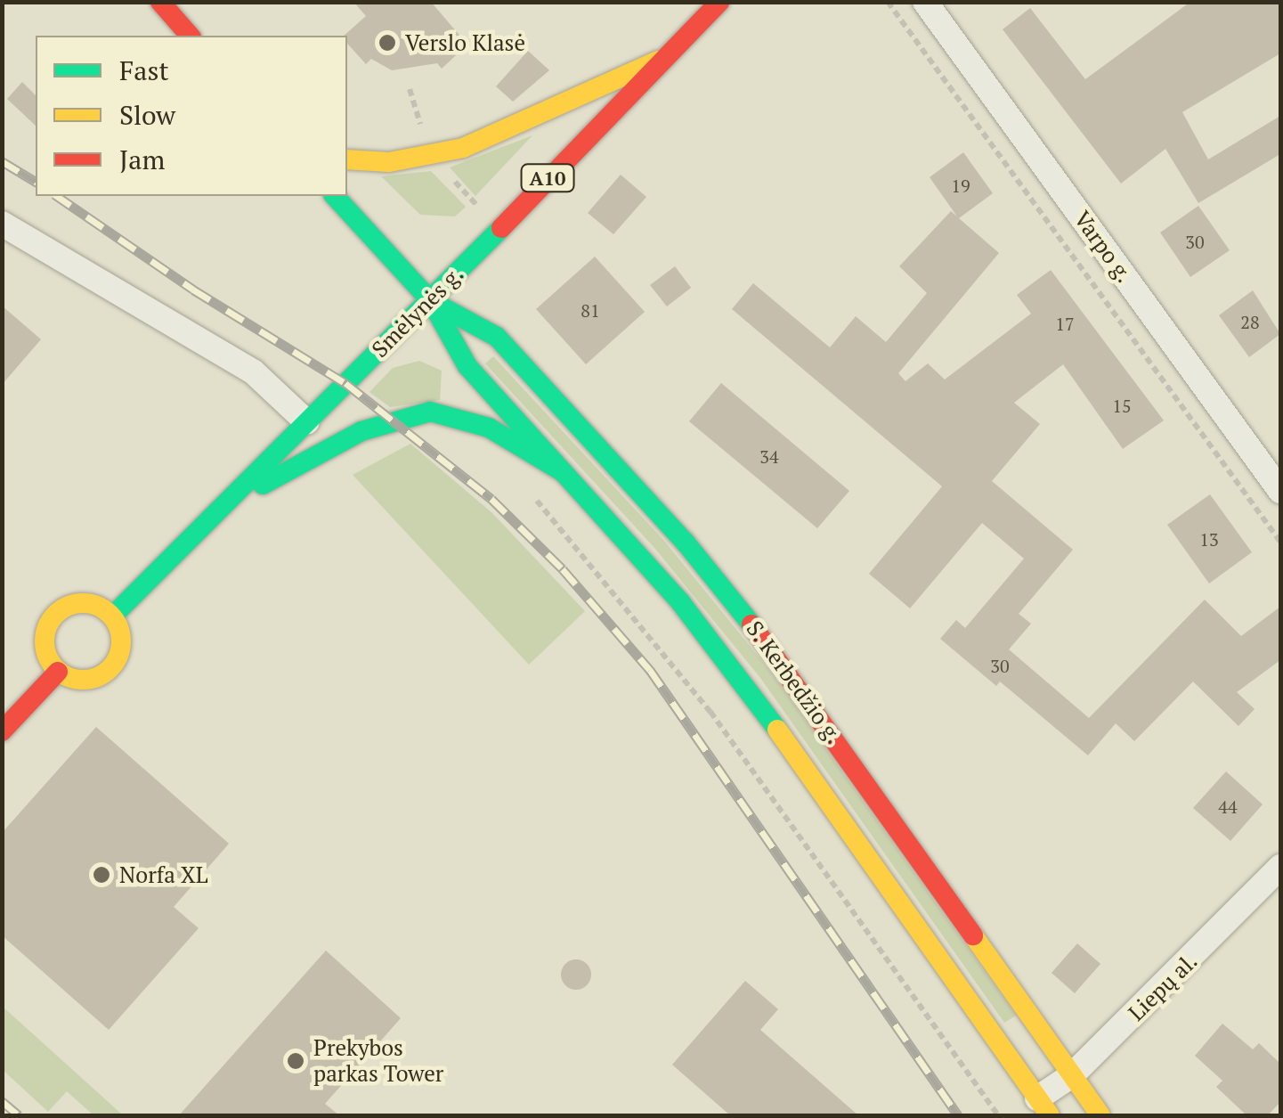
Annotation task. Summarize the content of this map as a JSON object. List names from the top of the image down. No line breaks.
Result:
{"streets":{"main road":["A10","Smėlynės g.","S. Kerbedžio g."],"street":["Varpo g.","Liepų al."]},"crossings":[["Smėlynės g.","S. Kerbedžio g."],["S. Kerbedžio g.","Liepų al."]],"places":["Verslo Klasė","Norfa XL","Prekybos parkas Tower"],"house_numbers":["19","30","81","28","17","15","34","13","30","44"],"legend":["Fast","Slow","Jam"]}
